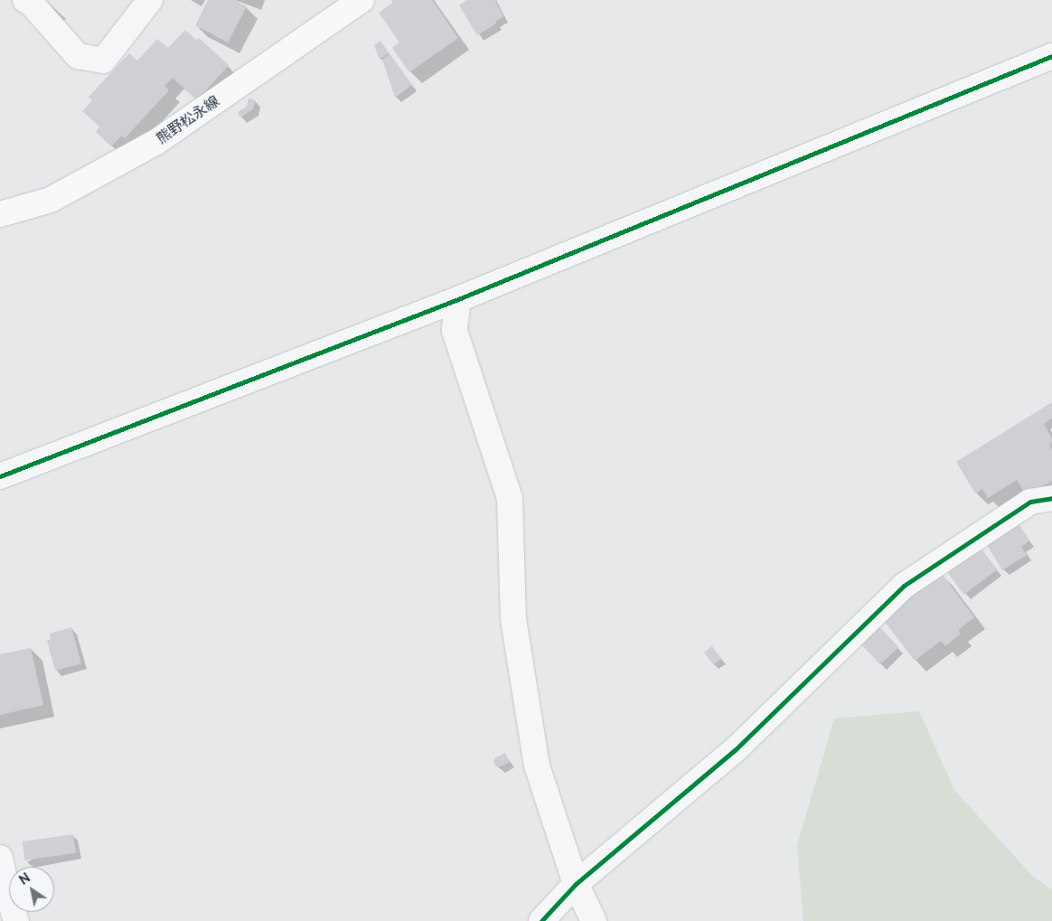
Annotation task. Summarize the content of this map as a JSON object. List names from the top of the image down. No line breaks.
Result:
{"streets":{"main road":["熊野松永線"]},"north":"top left"}
